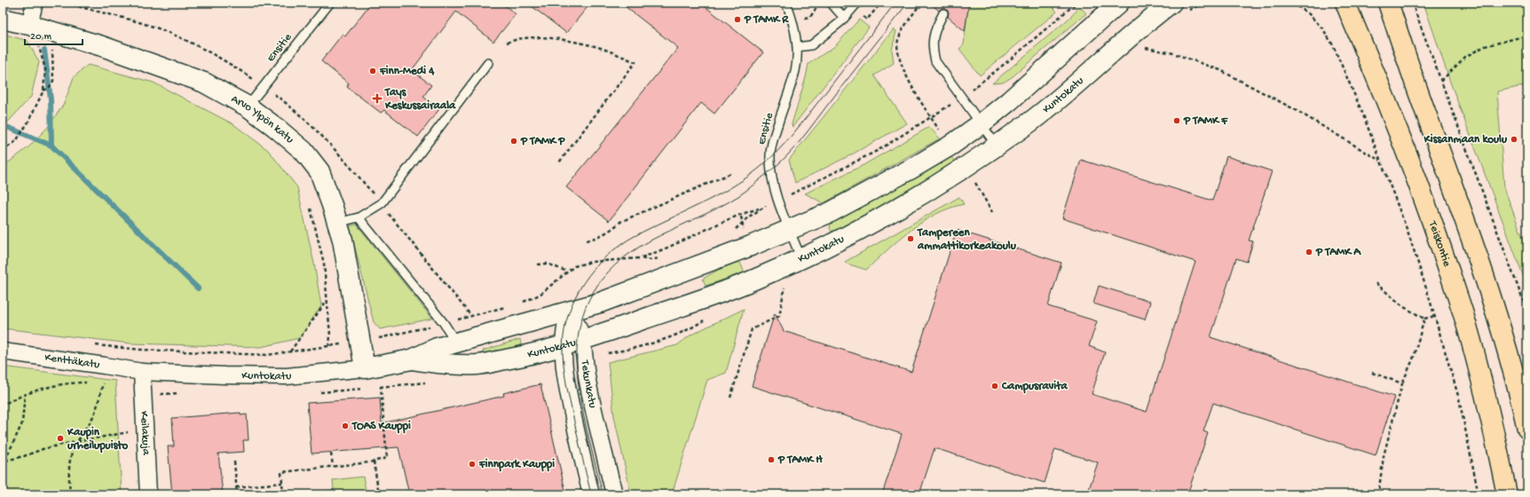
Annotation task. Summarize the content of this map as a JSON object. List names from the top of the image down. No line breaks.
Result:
{"streets":{"highway":["Teiskontie"],"street":["Kuntokatu","Arvo Ylpön katu","Kenttäkatu","Tekunkatu","Keilakuja"],"lane":["Ensitie"]},"crossings":[["Ensitie","Kuntokatu"],["Ensitie","Arvo Ylpön katu"],["Kuntokatu","Arvo Ylpön katu"],["Kuntokatu","Kenttäkatu"],["Kuntokatu","Tekunkatu"],["Kuntokatu","Keilakuja"],["Kenttäkatu","Keilakuja"]],"places":{"other":["P TAMK R","Finn-Medi 4","P TAMK F","Kissanmaan koulu","P TAMK P","Tampereen ammattikorkeakoulu","P TAMK A","Campusravita","TOAS Kauppi","Kaupin urheilupuisto","P TAMK H","Finnpark Kauppi"],"health":["Tays Keskussairaala"]},"scale_bar":"20 m"}
